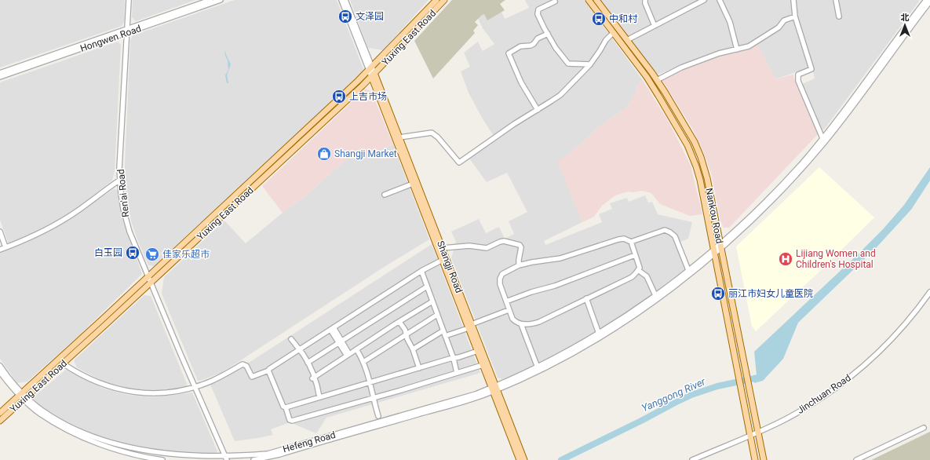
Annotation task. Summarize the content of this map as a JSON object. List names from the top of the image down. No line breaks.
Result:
{"streets":{"main road":["Yuxing East Road","Nankou Road","Shangji Road"],"street":["Hongwen Road","Ren'ai Road","Jinchuan Road","Hefeng Road"]},"crossings":[["Yuxing East Road","Ren'ai Road"],["Yuxing East Road","Shangji Road"],["Yuxing East Road","Hefeng Road"],["Hongwen Road","Ren'ai Road"],["Ren'ai Road","Hefeng Road"],["Nankou Road","Jinchuan Road"],["Shangji Road","Hefeng Road"]],"water":["Yanggong River"],"places":{"bus stop":["文泽园","中和村","上吉市场","白玉园","丽江市妇女儿童医院"],"shop":["Shangji Market"],"supermarket":["佳家乐超市"],"hospital":["Lijiang Women and Children's Hospital"]},"north":"top"}
